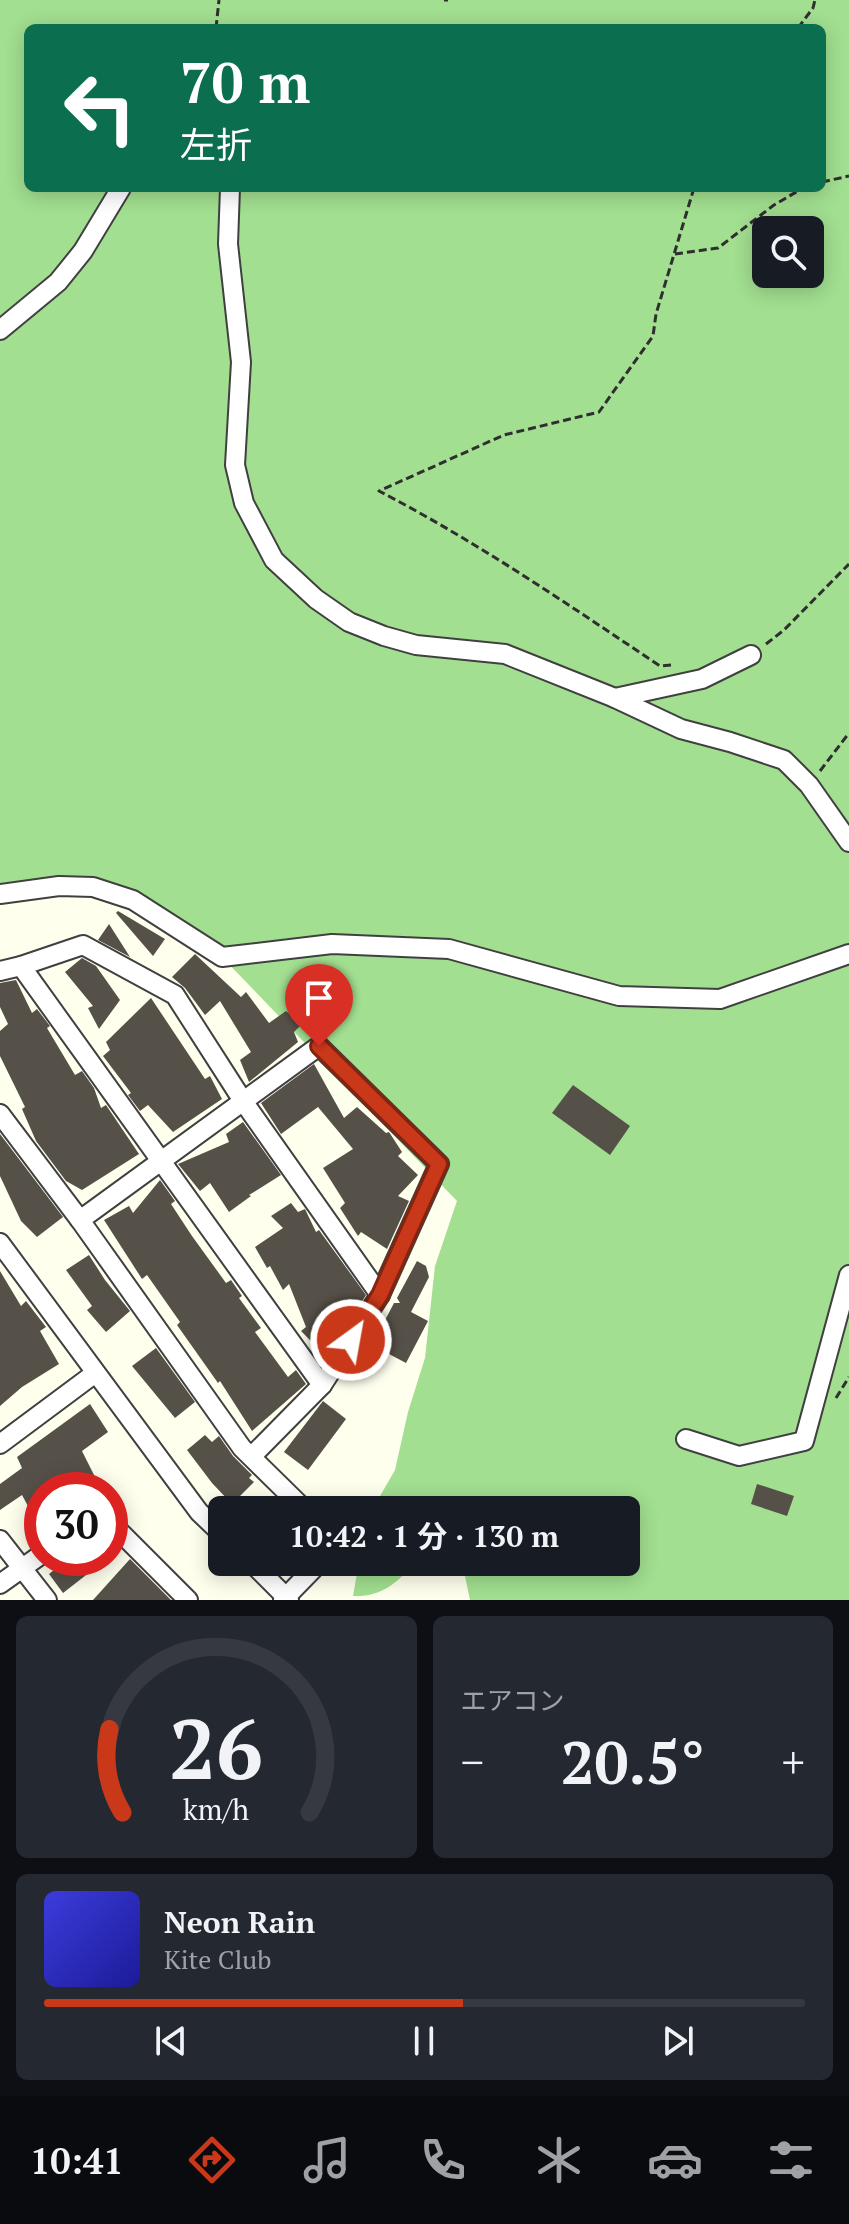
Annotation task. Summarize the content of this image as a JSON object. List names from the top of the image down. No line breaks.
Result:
{"page":{"turn":["70 m","左折"],"limit":"30","trip":"10:42 · 1 分 · 130 m","tile":"エアコン","heat":["−","20.5°","+"],"song":["Neon Rain","Kite Club"],"tabs":"10:41","gauge":["26","km/h"]}}
